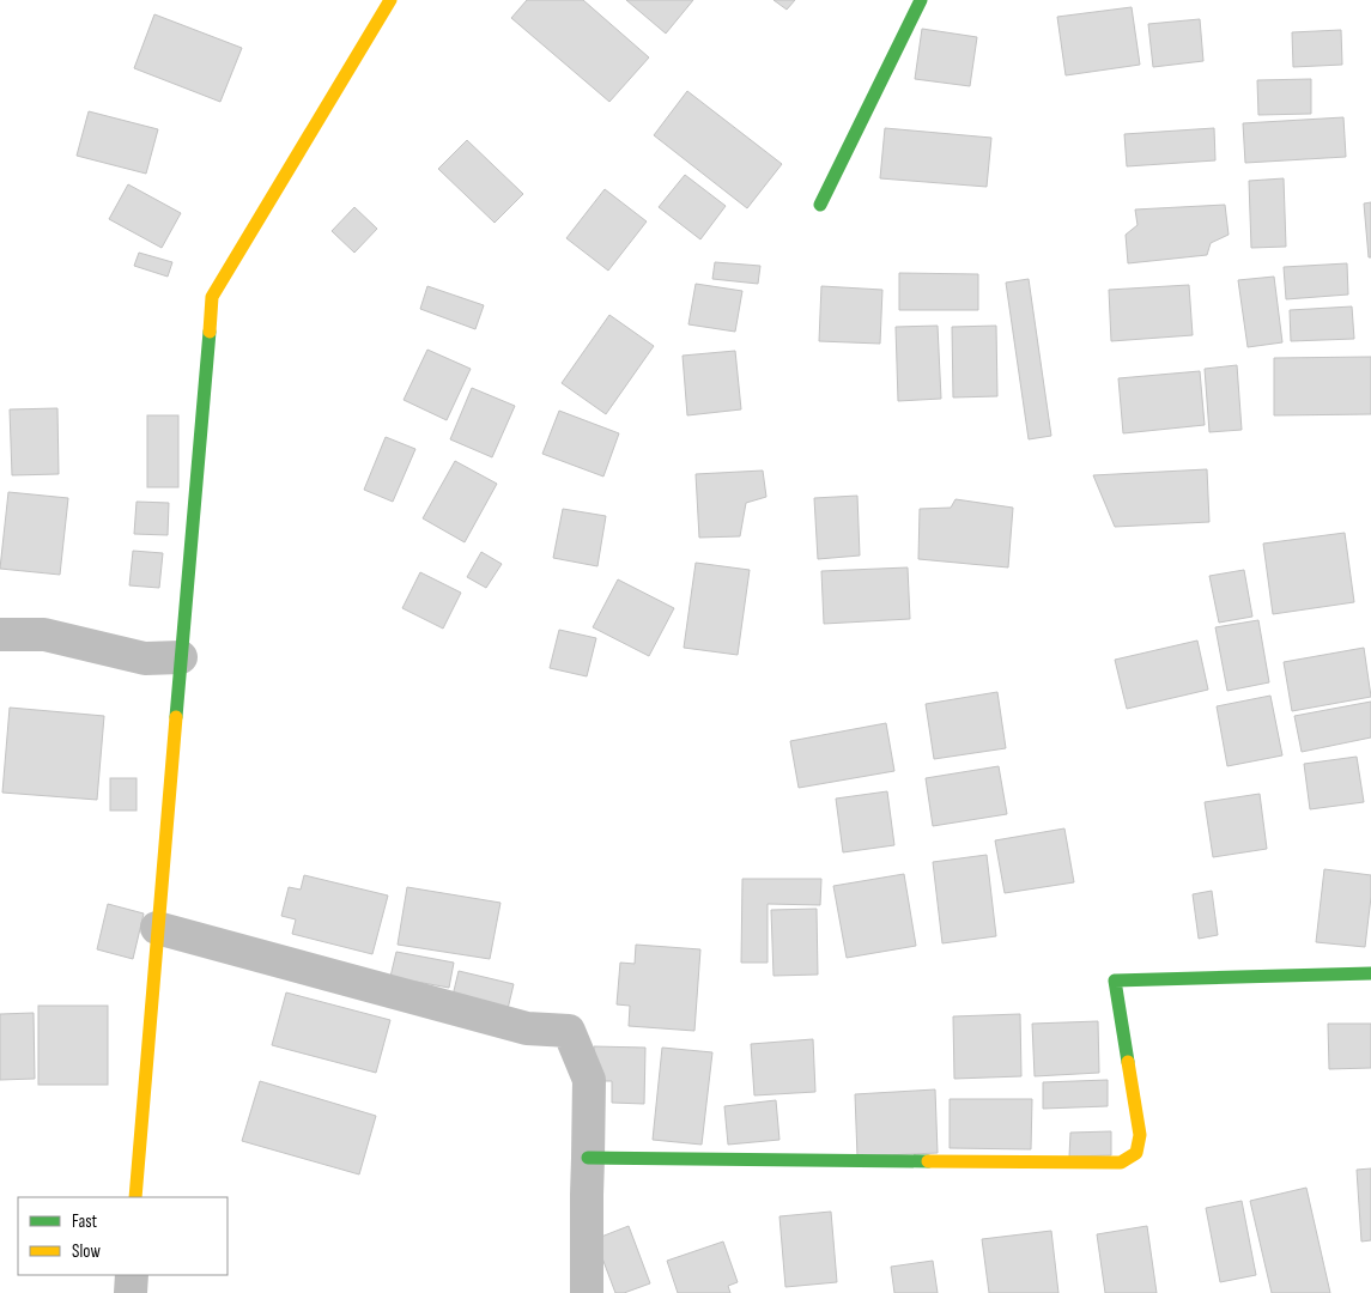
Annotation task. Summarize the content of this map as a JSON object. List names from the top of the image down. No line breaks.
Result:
{"legend":["Fast","Slow"]}
